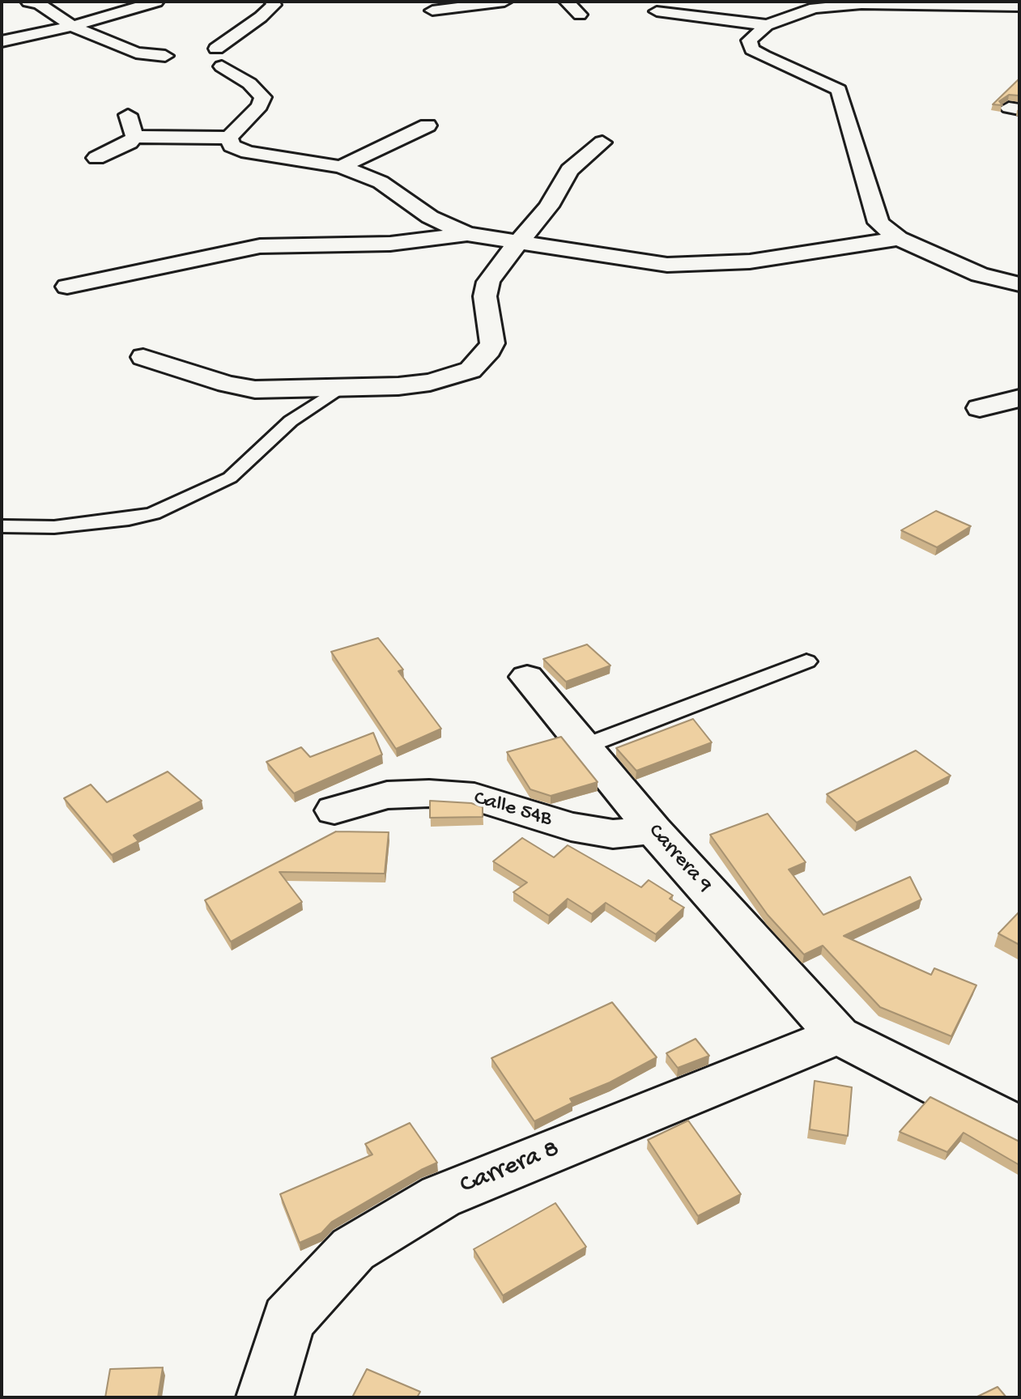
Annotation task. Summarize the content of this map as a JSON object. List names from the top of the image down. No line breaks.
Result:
{"streets":{"street":["Calle 54B","Carrera 9","Carrera 8"]},"crossings":[["Calle 54B","Carrera 9"],["Carrera 9","Carrera 8"]]}
